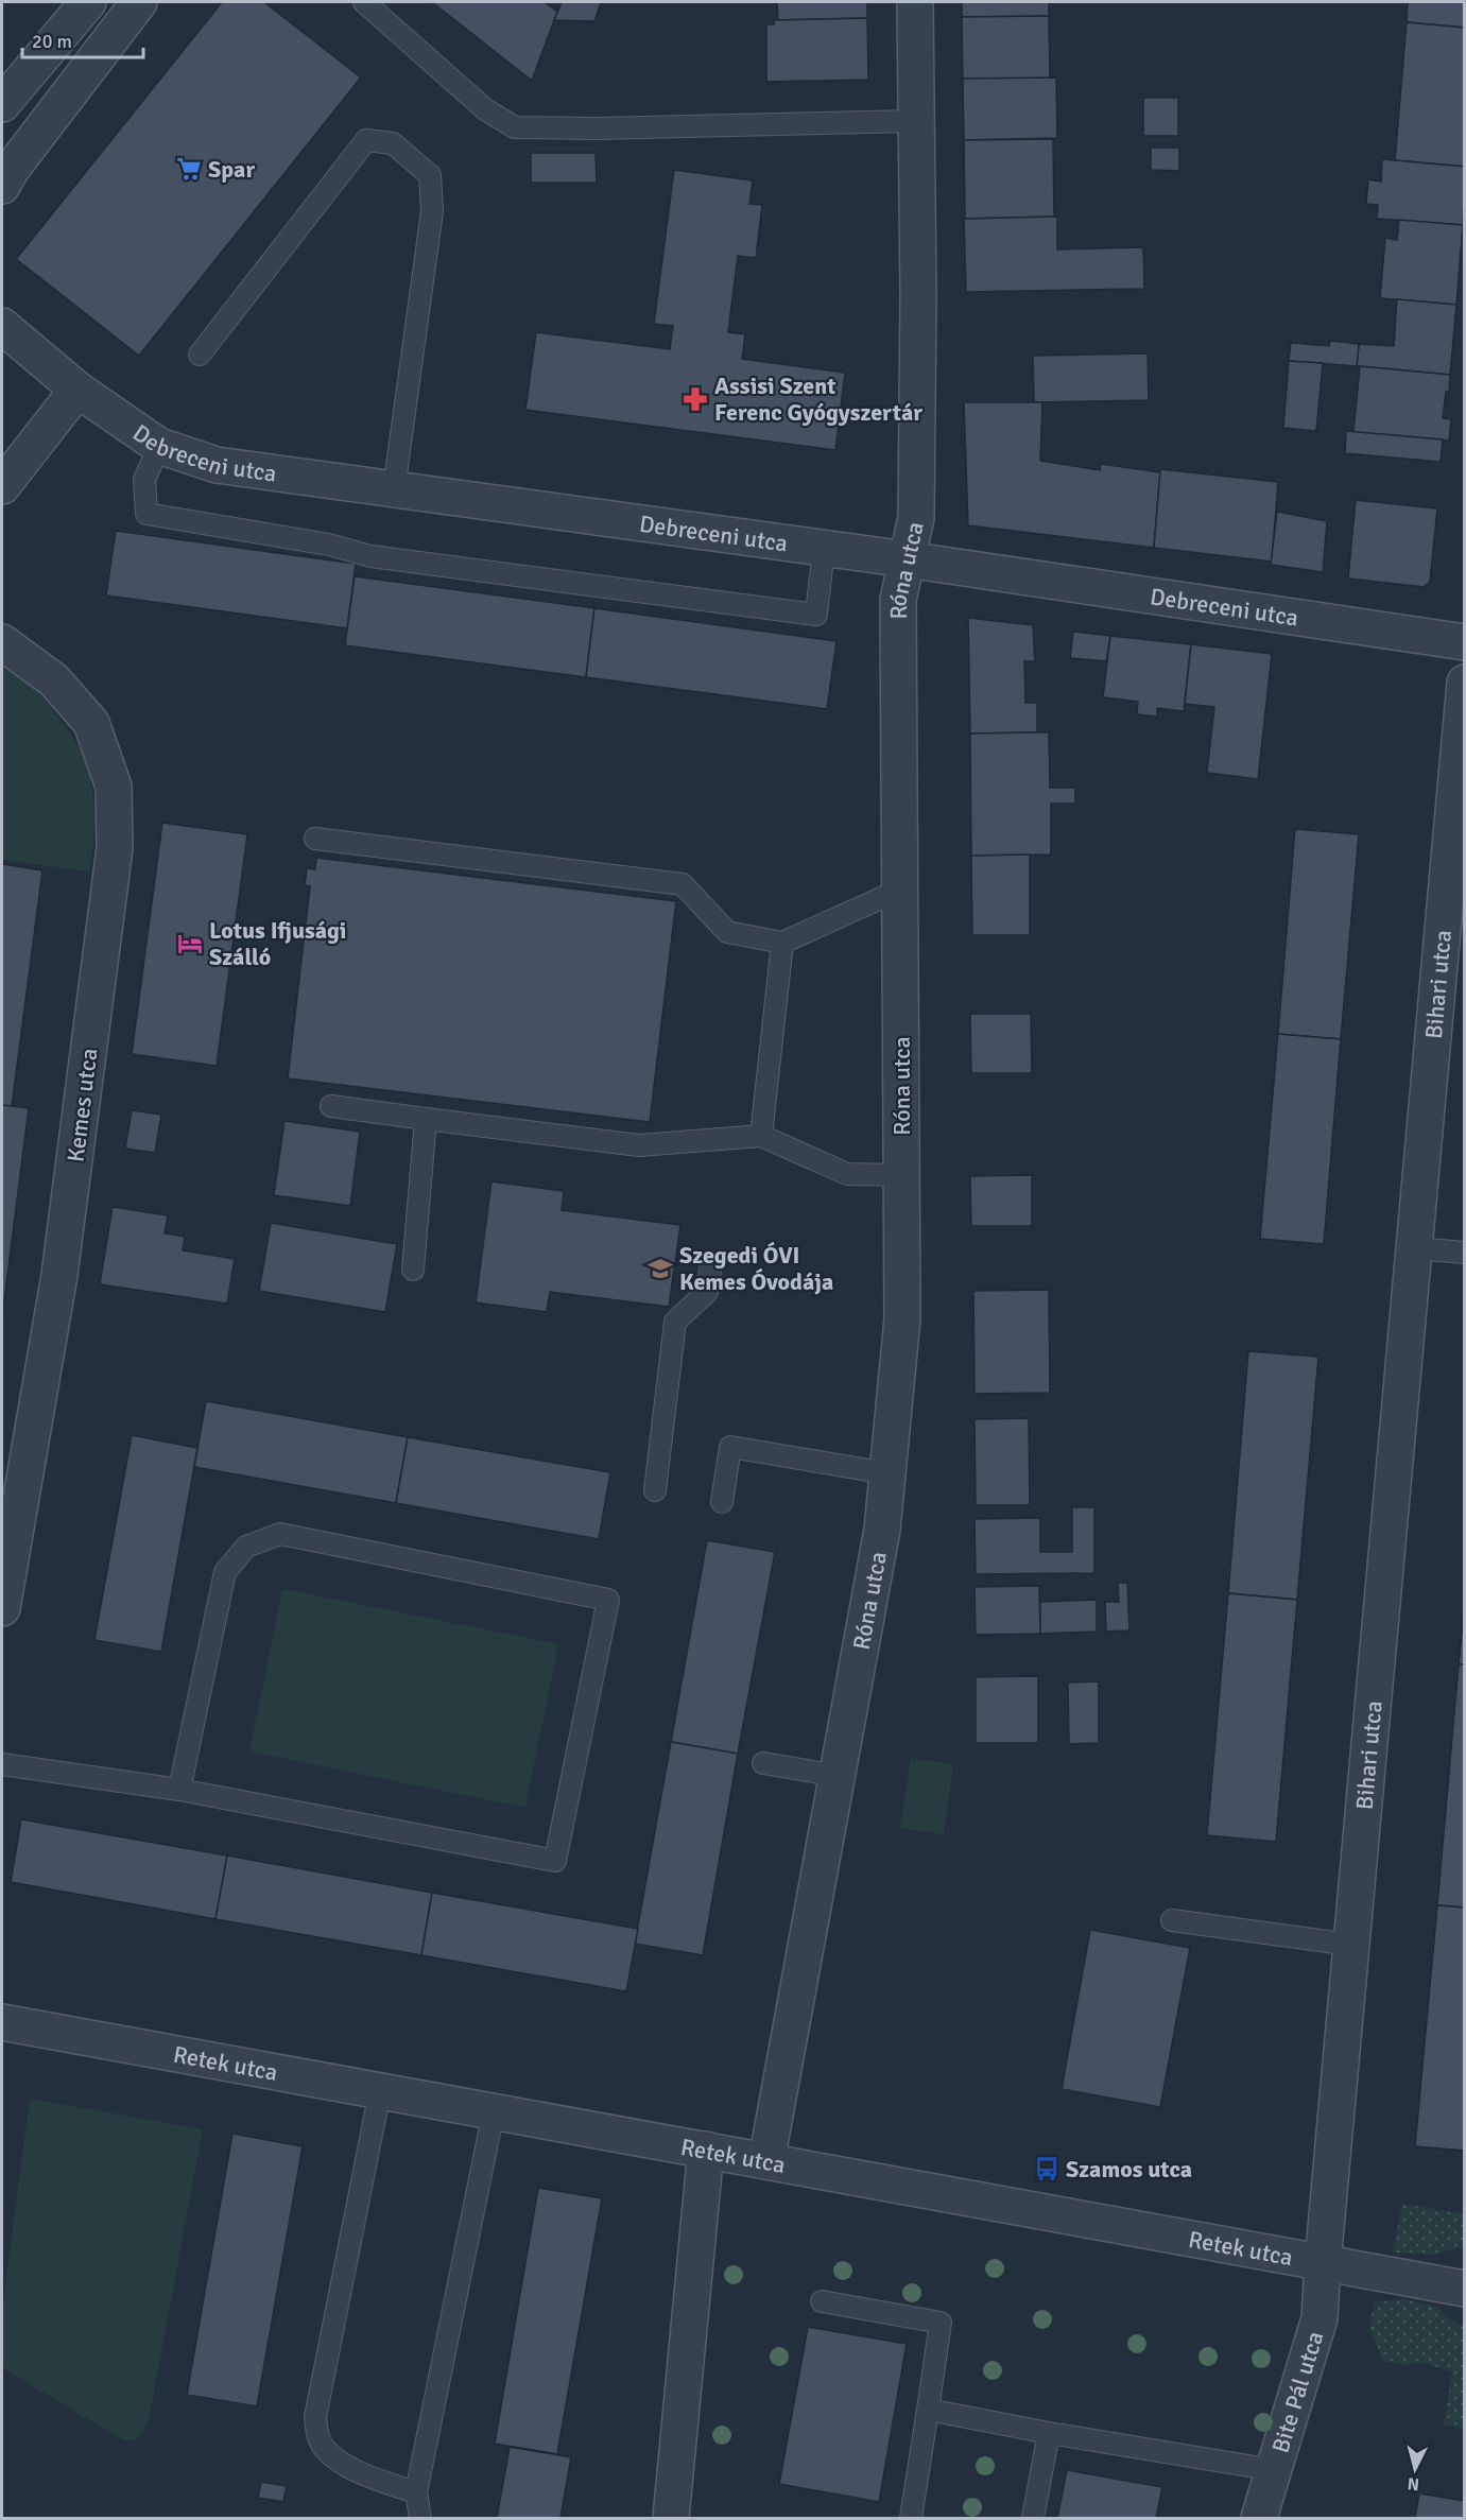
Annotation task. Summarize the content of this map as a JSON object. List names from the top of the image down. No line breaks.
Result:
{"streets":{"street":["Debreceni utca","Róna utca","Bihari utca","Kemes utca","Retek utca","Bite Pál utca"]},"crossings":[["Debreceni utca","Róna utca"],["Róna utca","Retek utca"],["Bihari utca","Retek utca"],["Bihari utca","Bite Pál utca"],["Retek utca","Bite Pál utca"]],"places":{"supermarket":["Spar"],"pharmacy":["Assisi Szent Ferenc Gyógyszertár"],"hotel":["Lotus Ifjusági Szálló"],"school or university":["Szegedi ÓVI Kemes Óvodája"],"bus stop":["Szamos utca"]},"scale_bar":"20 m","north":"bottom"}
